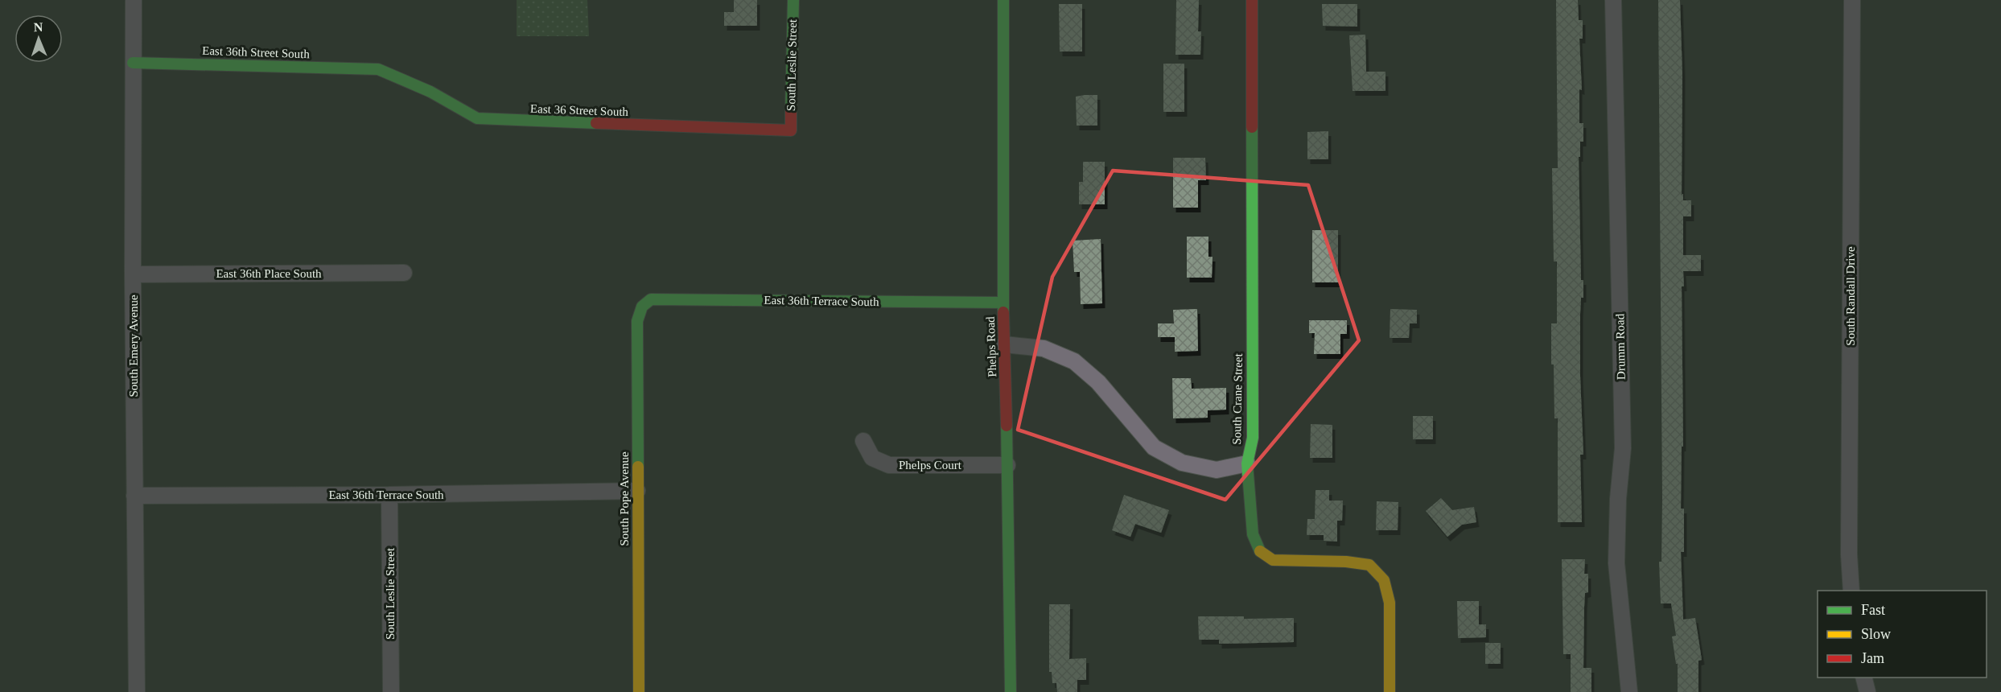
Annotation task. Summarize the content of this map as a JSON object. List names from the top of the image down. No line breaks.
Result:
{"streets":{"street":["East 36th Street South","South Leslie Street","East 36 Street South","East 36th Place South","South Randall Drive","East 36th Terrace South","South Emery Avenue","Phelps Road","Drumm Road","South Crane Street","Phelps Court","South Pope Avenue"]},"crossings":[["East 36th Street South","East 36 Street South"],["East 36th Street South","South Emery Avenue"],["South Leslie Street","East 36 Street South"],["South Leslie Street","East 36th Terrace South"],["East 36th Place South","South Emery Avenue"],["East 36th Terrace South","South Emery Avenue"],["East 36th Terrace South","Phelps Road"],["East 36th Terrace South","South Pope Avenue"],["Phelps Road","Phelps Court"]],"legend":["Fast","Slow","Jam"],"north":"top"}
